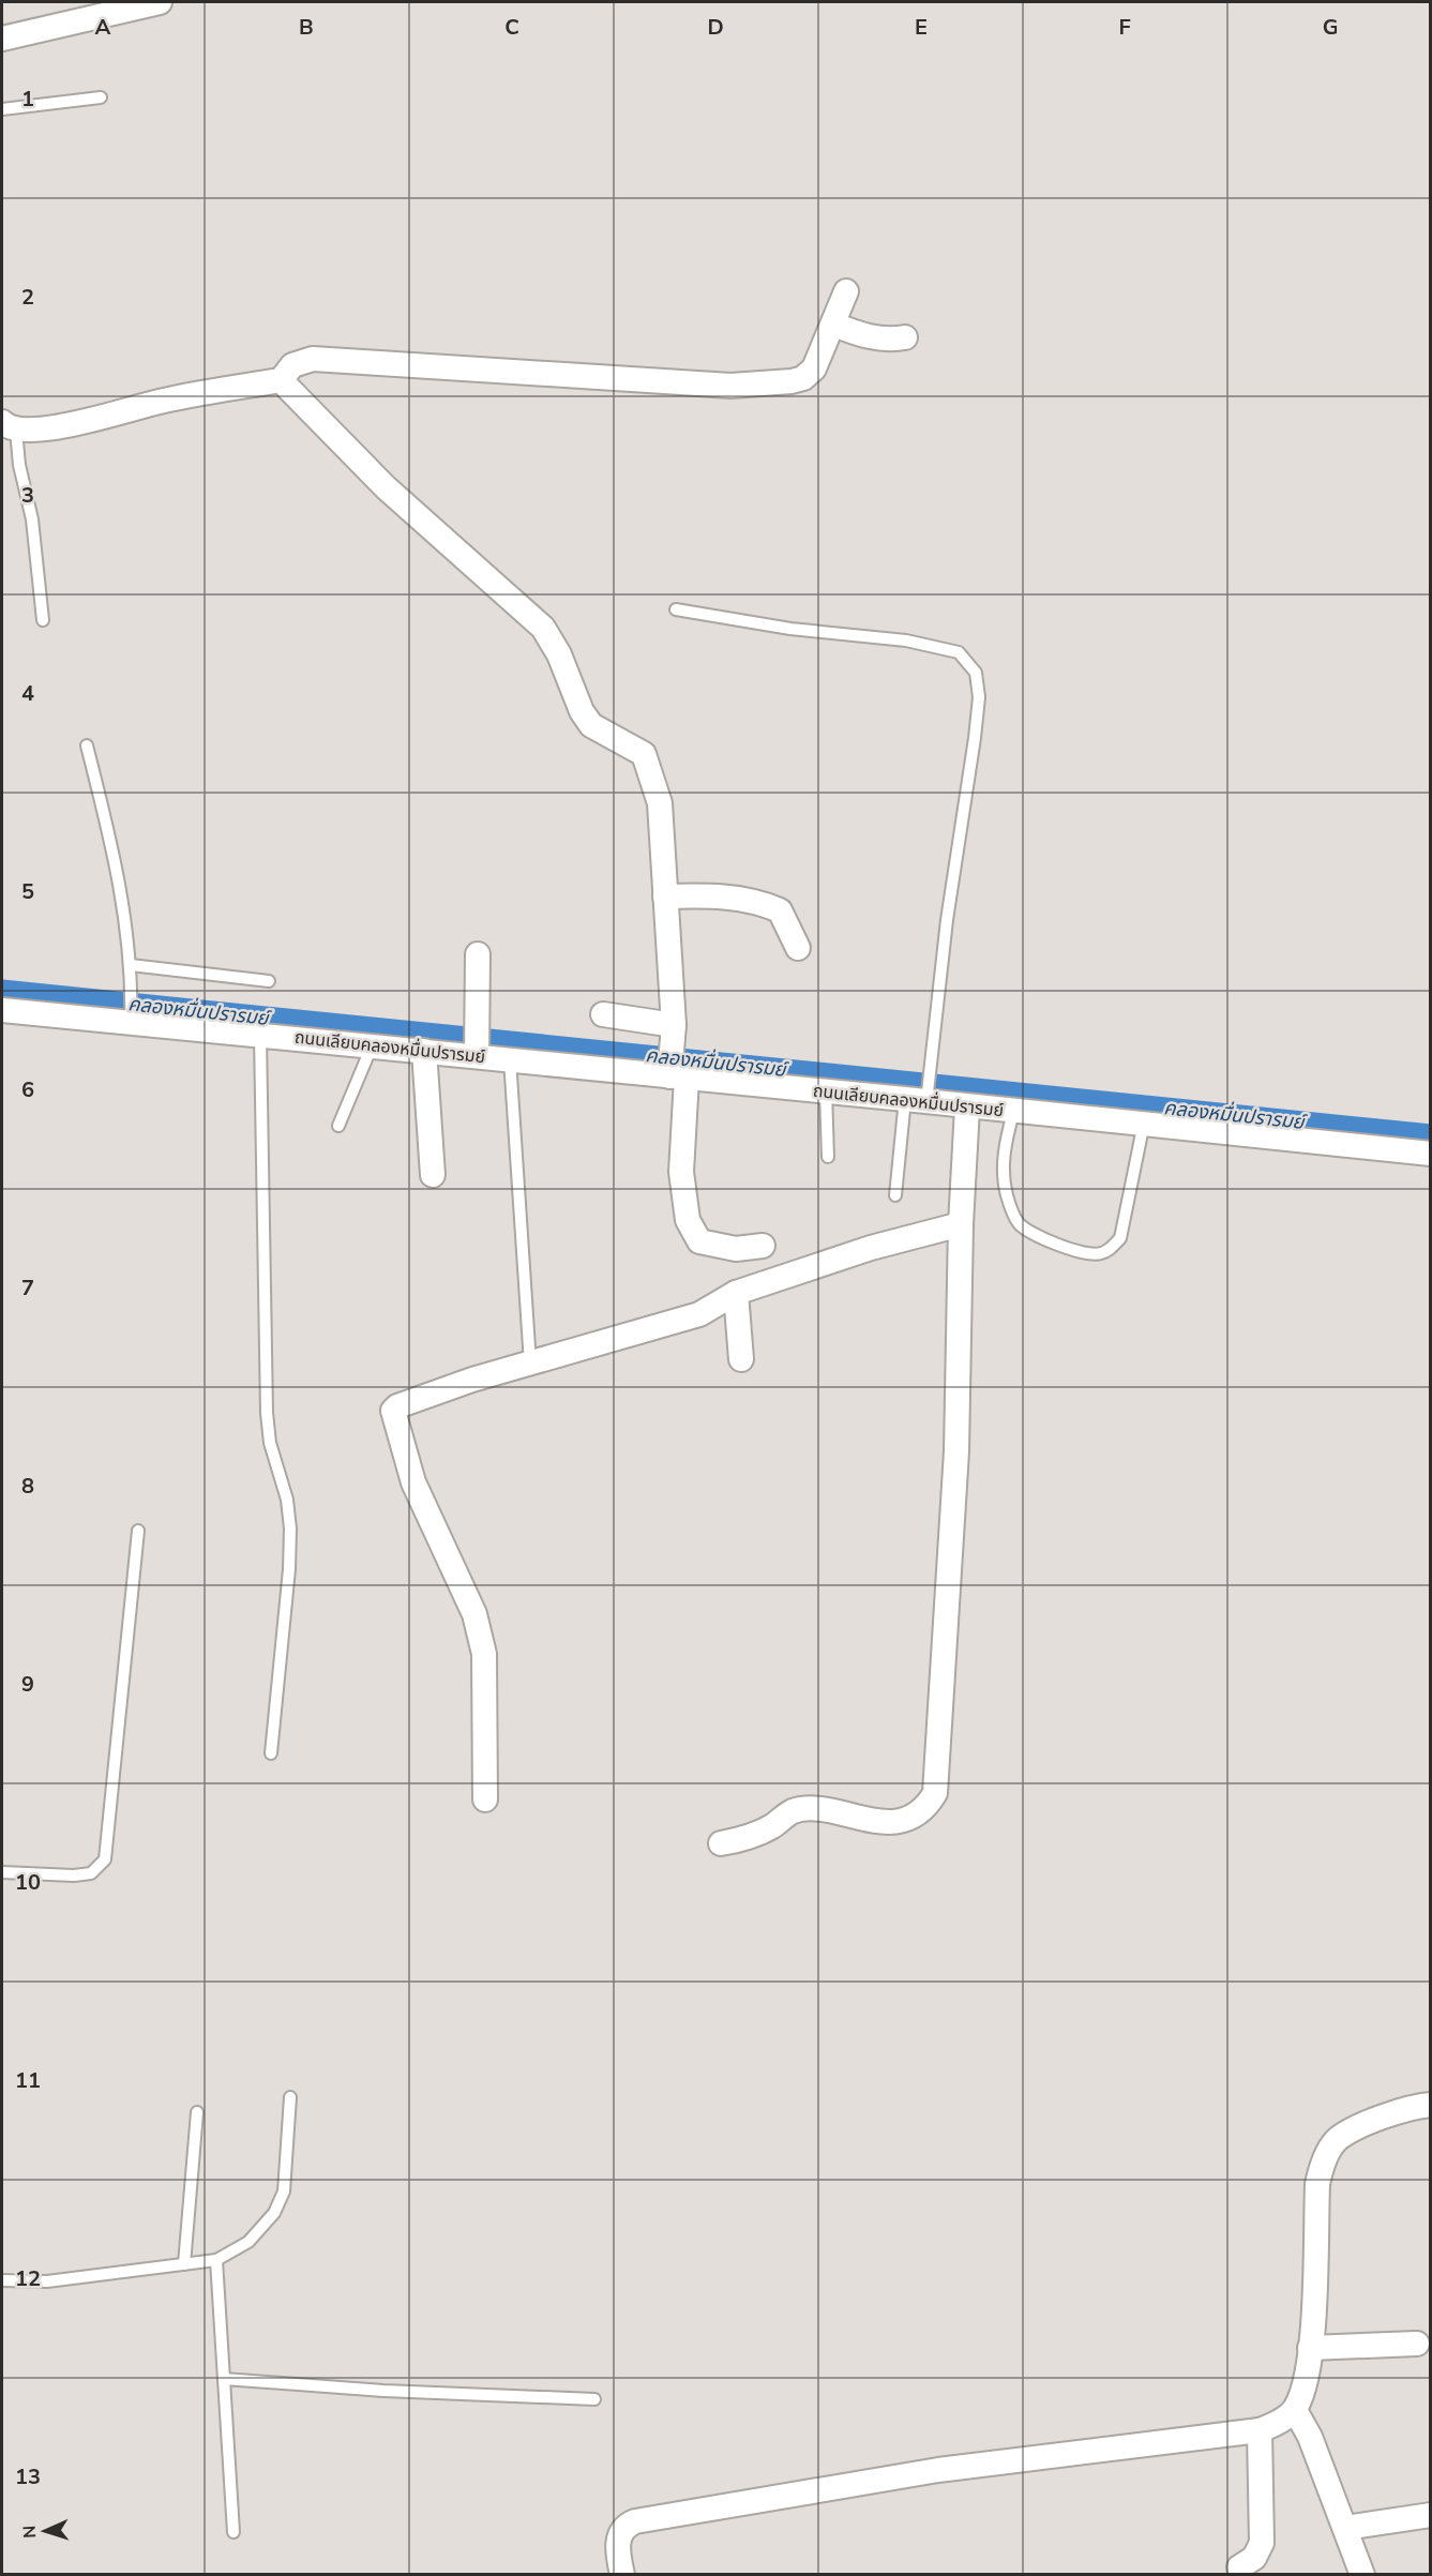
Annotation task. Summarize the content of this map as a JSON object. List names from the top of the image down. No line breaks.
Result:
{"streets":{"street":["ถนนเลียบคลองหมื่นปรารมย์"]},"water":["คลองหมื่นปรารมย์"],"north":"left","grid":{"columns":["A","B","C","D","E","F","G"],"rows":["1","2","3","4","5","6","7","8","9","10","11","12","13"]}}
